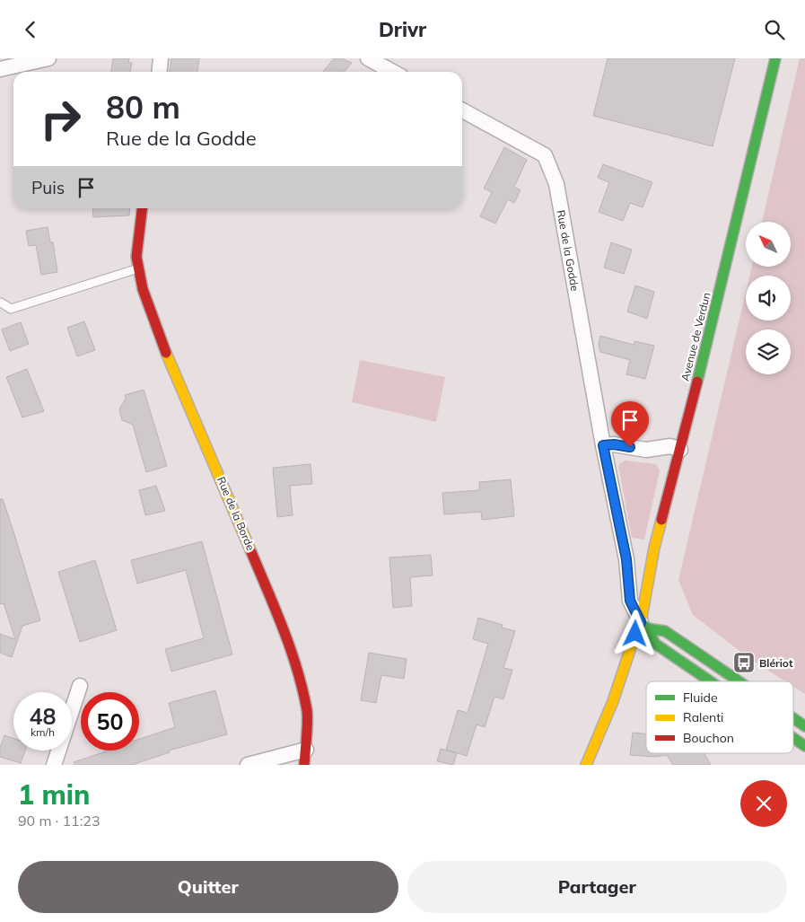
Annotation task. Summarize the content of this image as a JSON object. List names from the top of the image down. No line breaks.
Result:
{"streets":{"street":["Rue de la Godde","Avenue de Verdun","Rue de la Borde"]},"crossings":[["Rue de la Godde","Avenue de Verdun"]],"places":{"bus stop":["Blériot"]},"legend":["Fluide","Ralenti","Bouchon"],"north":"top left","page":{"header":"Drivr","turn":["80 m","Rue de la Godde"],"then":"Puis","speed":"48 km/h","limit":"50","heading":["1 min","90 m · 11:23"],"buttons":["Quitter","Partager"]}}
